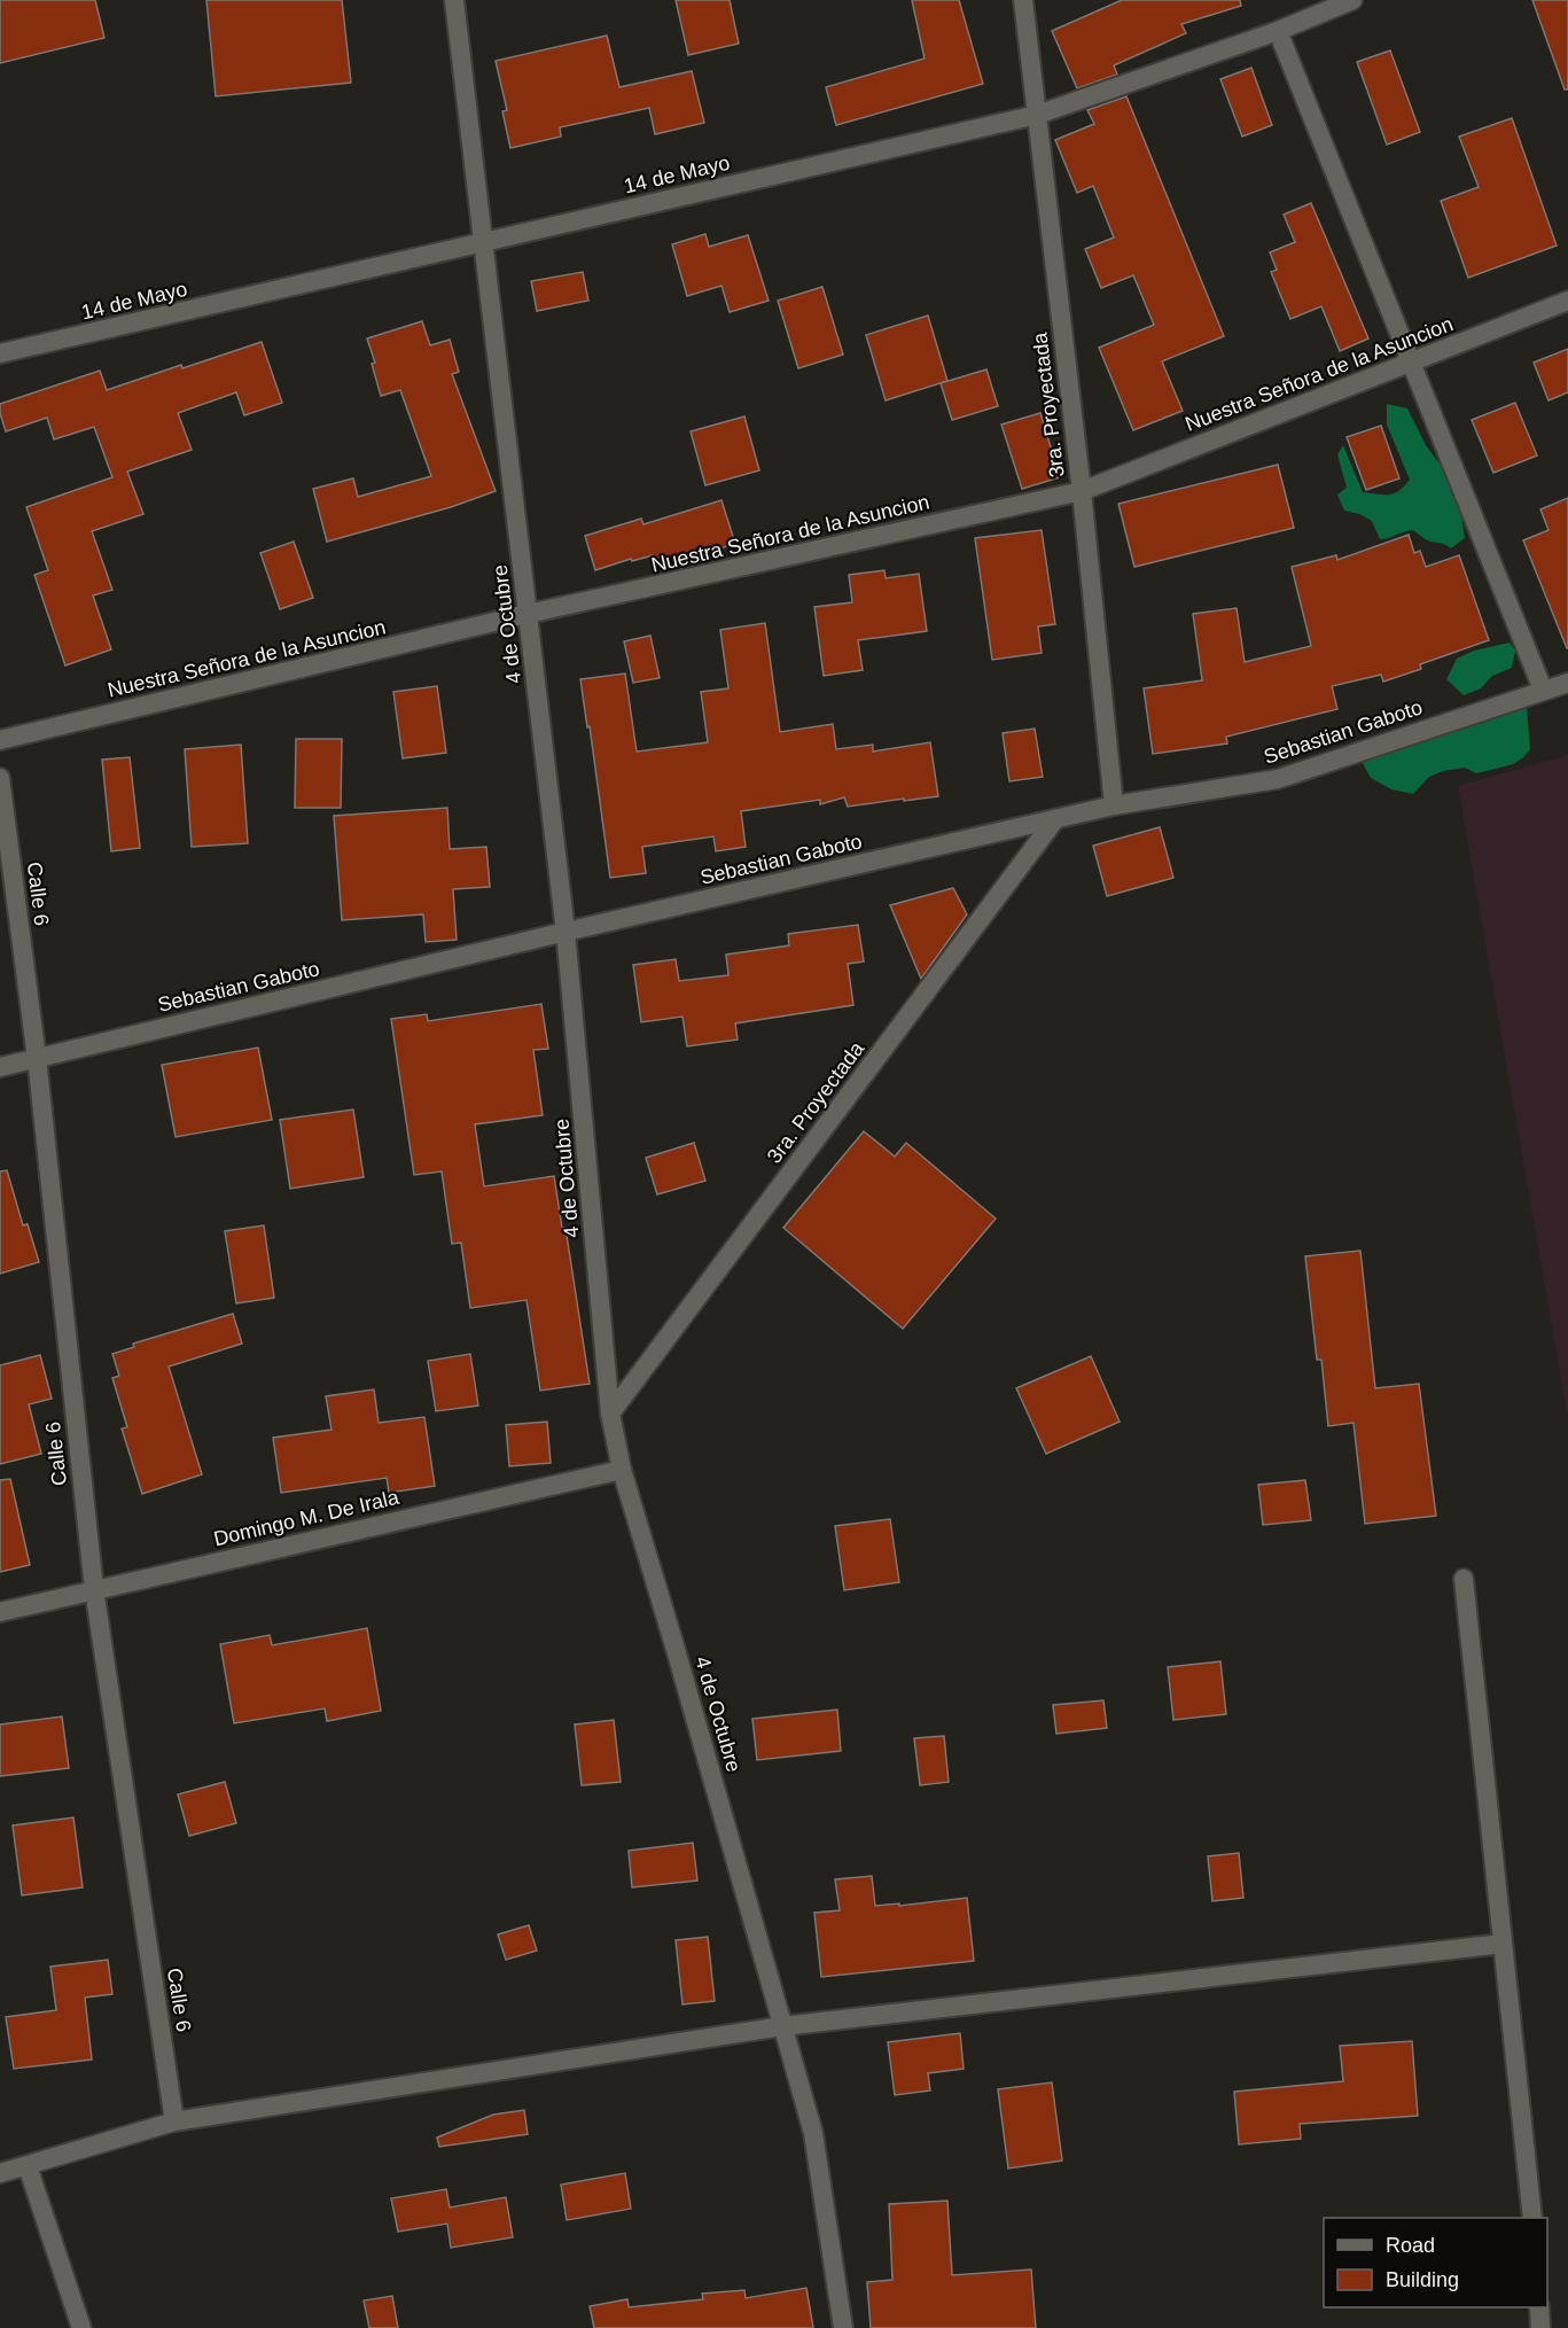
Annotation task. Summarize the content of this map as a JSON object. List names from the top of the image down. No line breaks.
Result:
{"streets":{"street":["14 de Mayo","Nuestra Señora de la Asuncion","3ra. Proyectada","4 de Octubre","Sebastian Gaboto","Calle 6","Domingo M. De Irala"]},"crossings":[["14 de Mayo","3ra. Proyectada"],["14 de Mayo","4 de Octubre"],["Nuestra Señora de la Asuncion","3ra. Proyectada"],["Nuestra Señora de la Asuncion","4 de Octubre"],["3ra. Proyectada","4 de Octubre"],["3ra. Proyectada","Sebastian Gaboto"],["4 de Octubre","Sebastian Gaboto"],["4 de Octubre","Domingo M. De Irala"],["Sebastian Gaboto","Calle 6"],["Calle 6","Domingo M. De Irala"]],"legend":["Road","Building"]}
